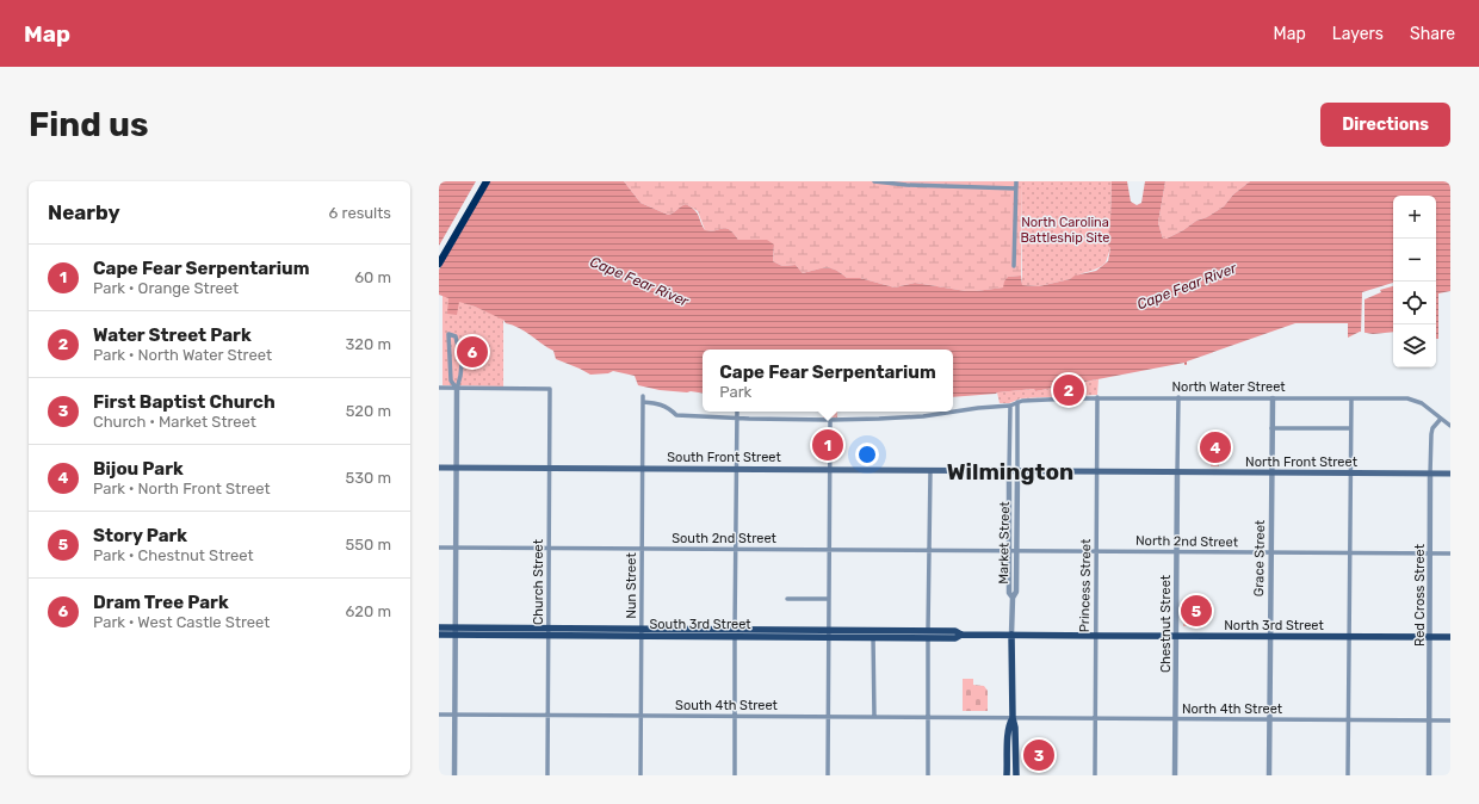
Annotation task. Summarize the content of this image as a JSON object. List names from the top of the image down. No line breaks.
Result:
{"streets":{"main road":["South Front Street","North Front Street","Market Street","South 3rd Street","North 3rd Street"],"street":["North Water Street","South 2nd Street","North 2nd Street","Grace Street","Church Street","Nun Street","Princess Street","Red Cross Street","Chestnut Street","South 4th Street","North 4th Street"]},"crossings":[["North Water Street","Market Street"],["North Water Street","Grace Street"],["North Water Street","Nun Street"],["North Water Street","Princess Street"],["North Water Street","Red Cross Street"],["South Front Street","North Front Street"],["South Front Street","Market Street"],["South Front Street","Church Street"],["South Front Street","Nun Street"],["North Front Street","Market Street"],["North Front Street","Grace Street"],["North Front Street","Princess Street"],["North Front Street","Red Cross Street"],["North Front Street","Chestnut Street"],["South 2nd Street","North 2nd Street"],["South 2nd Street","Market Street"],["South 2nd Street","Church Street"],["South 2nd Street","Nun Street"],["North 2nd Street","Market Street"],["North 2nd Street","Grace Street"],["North 2nd Street","Princess Street"],["North 2nd Street","Red Cross Street"],["North 2nd Street","Chestnut Street"],["Market Street","South 3rd Street"],["Market Street","North 3rd Street"],["Market Street","South 4th Street"],["Market Street","North 4th Street"],["Grace Street","North 3rd Street"],["Grace Street","North 4th Street"],["Church Street","South 3rd Street"],["Church Street","South 4th Street"],["Nun Street","South 3rd Street"],["Nun Street","South 4th Street"],["Princess Street","North 3rd Street"],["Princess Street","North 4th Street"],["Red Cross Street","North 3rd Street"],["Red Cross Street","North 4th Street"],["South 3rd Street","North 3rd Street"],["Chestnut Street","North 3rd Street"],["Chestnut Street","North 4th Street"],["South 4th Street","North 4th Street"]],"districts":["Wilmington"],"water":["Cape Fear River"],"parks":["North Carolina Battleship Site"],"page":{"header":"Map","nav":["Map","Layers","Share"],"buttons":"Directions","title":"Find us","heading":["Nearby","6 results"],"map_buttons":["+","−"],"list":[{"mark":"1","name":"Cape Fear Serpentarium","note":"Park · Orange Street","value":"60 m"},{"mark":"2","name":"Water Street Park","note":"Park · North Water Street","value":"320 m"},{"mark":"3","name":"First Baptist Church","note":"Church · Market Street","value":"520 m"},{"mark":"4","name":"Bijou Park","note":"Park · North Front Street","value":"530 m"},{"mark":"5","name":"Story Park","note":"Park · Chestnut Street","value":"550 m"},{"mark":"6","name":"Dram Tree Park","note":"Park · West Castle Street","value":"620 m"}],"pins":["6","2","1","4","5","3"],"popup":["Cape Fear Serpentarium","Park"]}}
